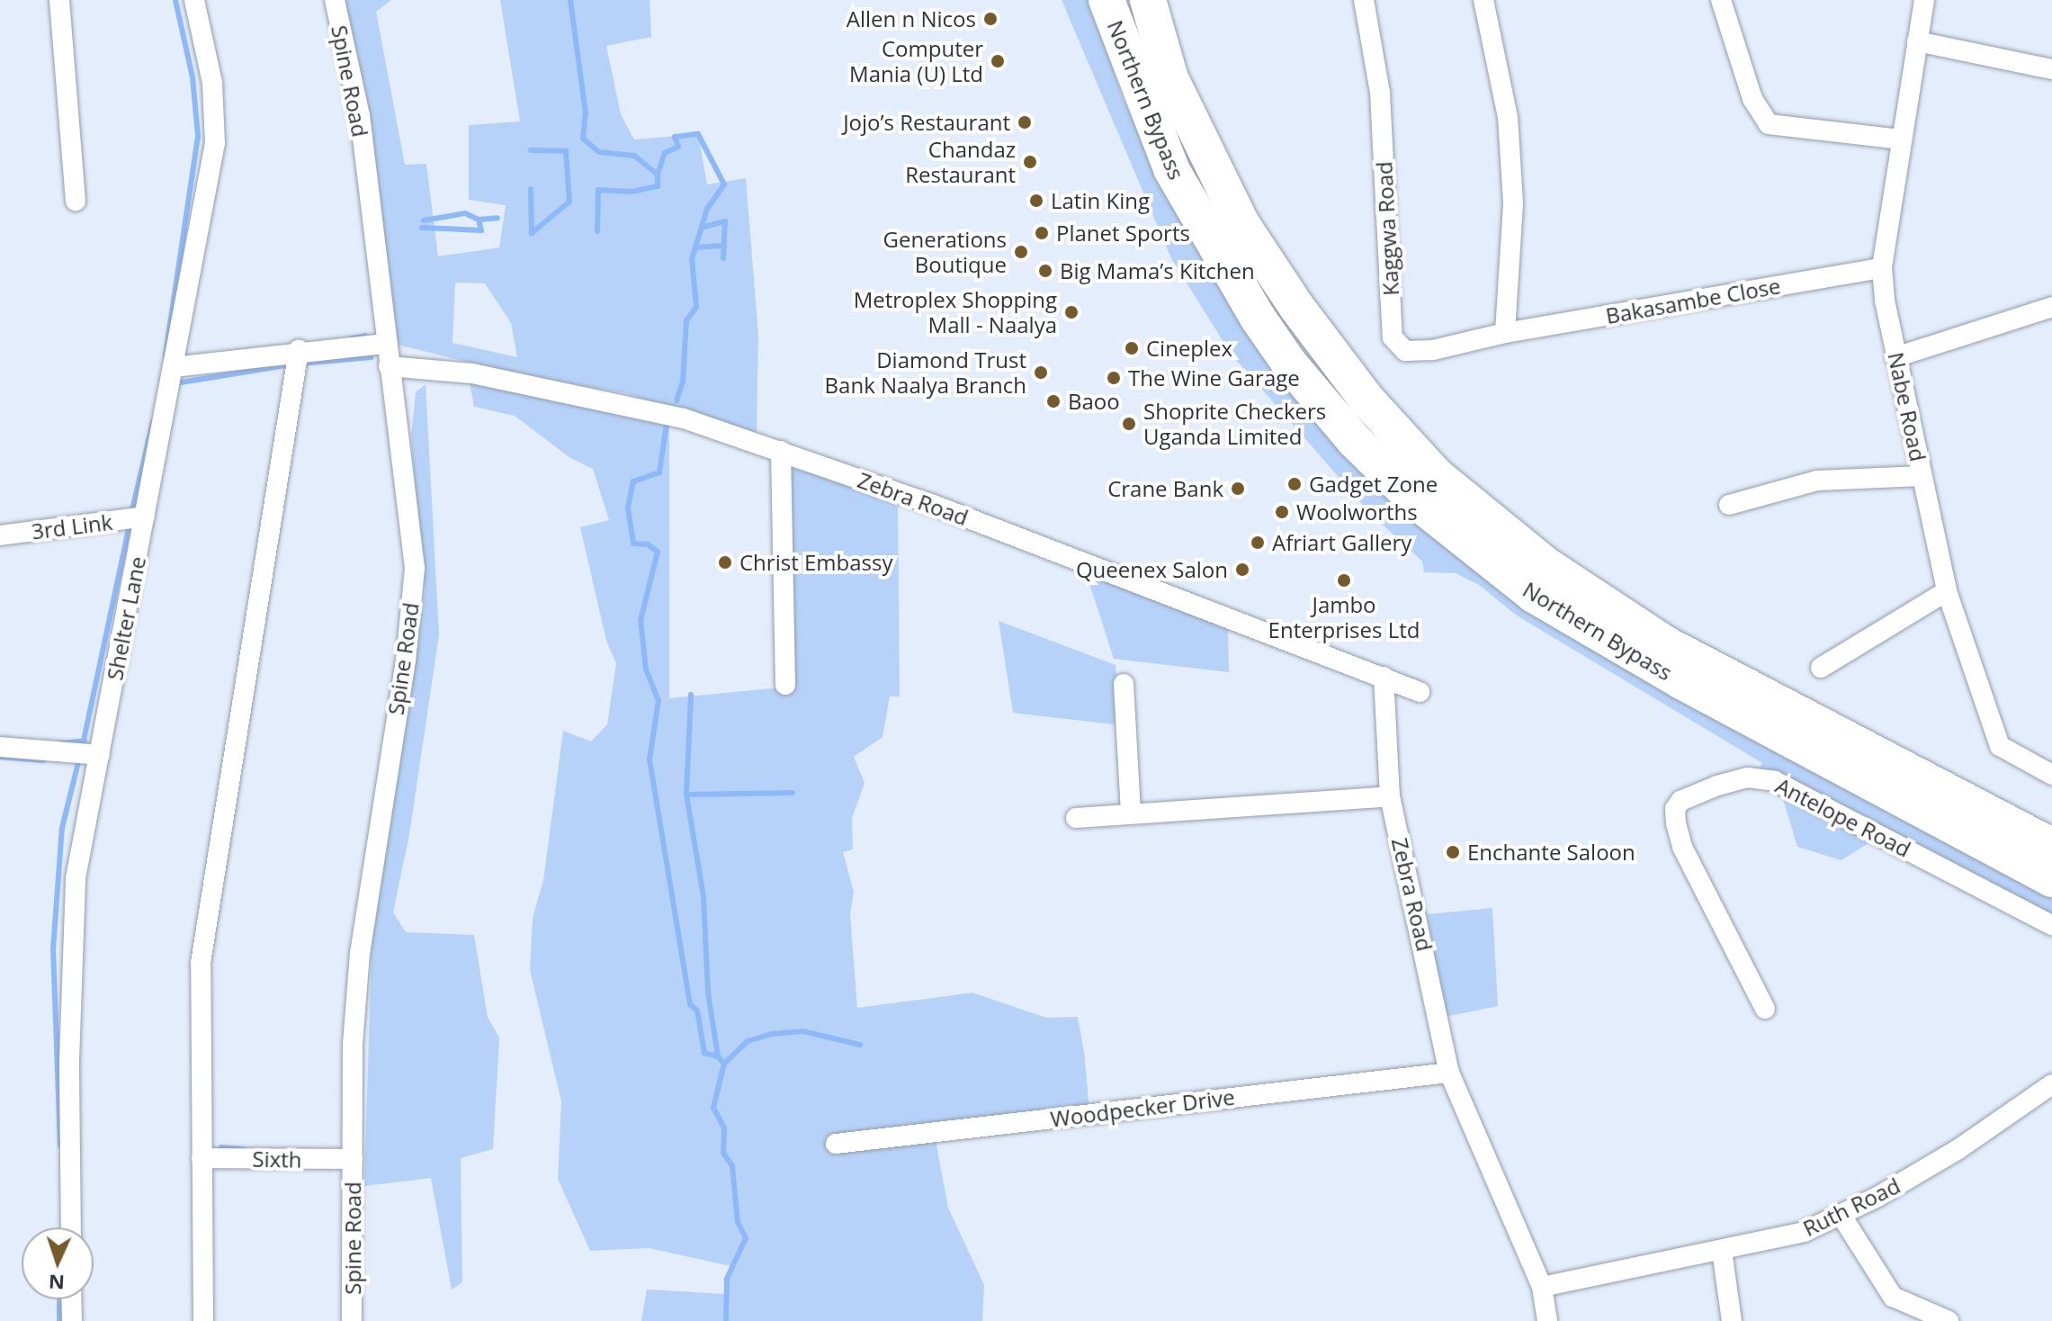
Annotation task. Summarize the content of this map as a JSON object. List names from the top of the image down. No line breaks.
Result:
{"streets":{"highway":["Northern Bypass"],"street":["Spine Road","Kaggwa Road","Bakasambe Close","Nabe Road","Zebra Road","3rd Link","Shelter Lane","Antelope Road","Woodpecker Drive","Sixth","Ruth Road"]},"crossings":[["Spine Road","Zebra Road"],["Spine Road","Sixth"],["Kaggwa Road","Bakasambe Close"],["Bakasambe Close","Nabe Road"],["Zebra Road","Woodpecker Drive"],["Zebra Road","Ruth Road"],["3rd Link","Shelter Lane"]],"places":["Allen n Nicos","Computer Mania (U) Ltd","Jojo’s Restaurant","Chandaz Restaurant","Latin King","Planet Sports","Generations Boutique","Big Mama’s Kitchen","Metroplex Shopping Mall - Naalya","Cineplex","Diamond Trust Bank Naalya Branch","The Wine Garage","Baoo","Shoprite Checkers Uganda Limited","Gadget Zone","Crane Bank","Woolworths","Afriart Gallery","Christ Embassy","Queenex Salon","Jambo Enterprises Ltd","Enchante Saloon"],"north":"bottom"}
